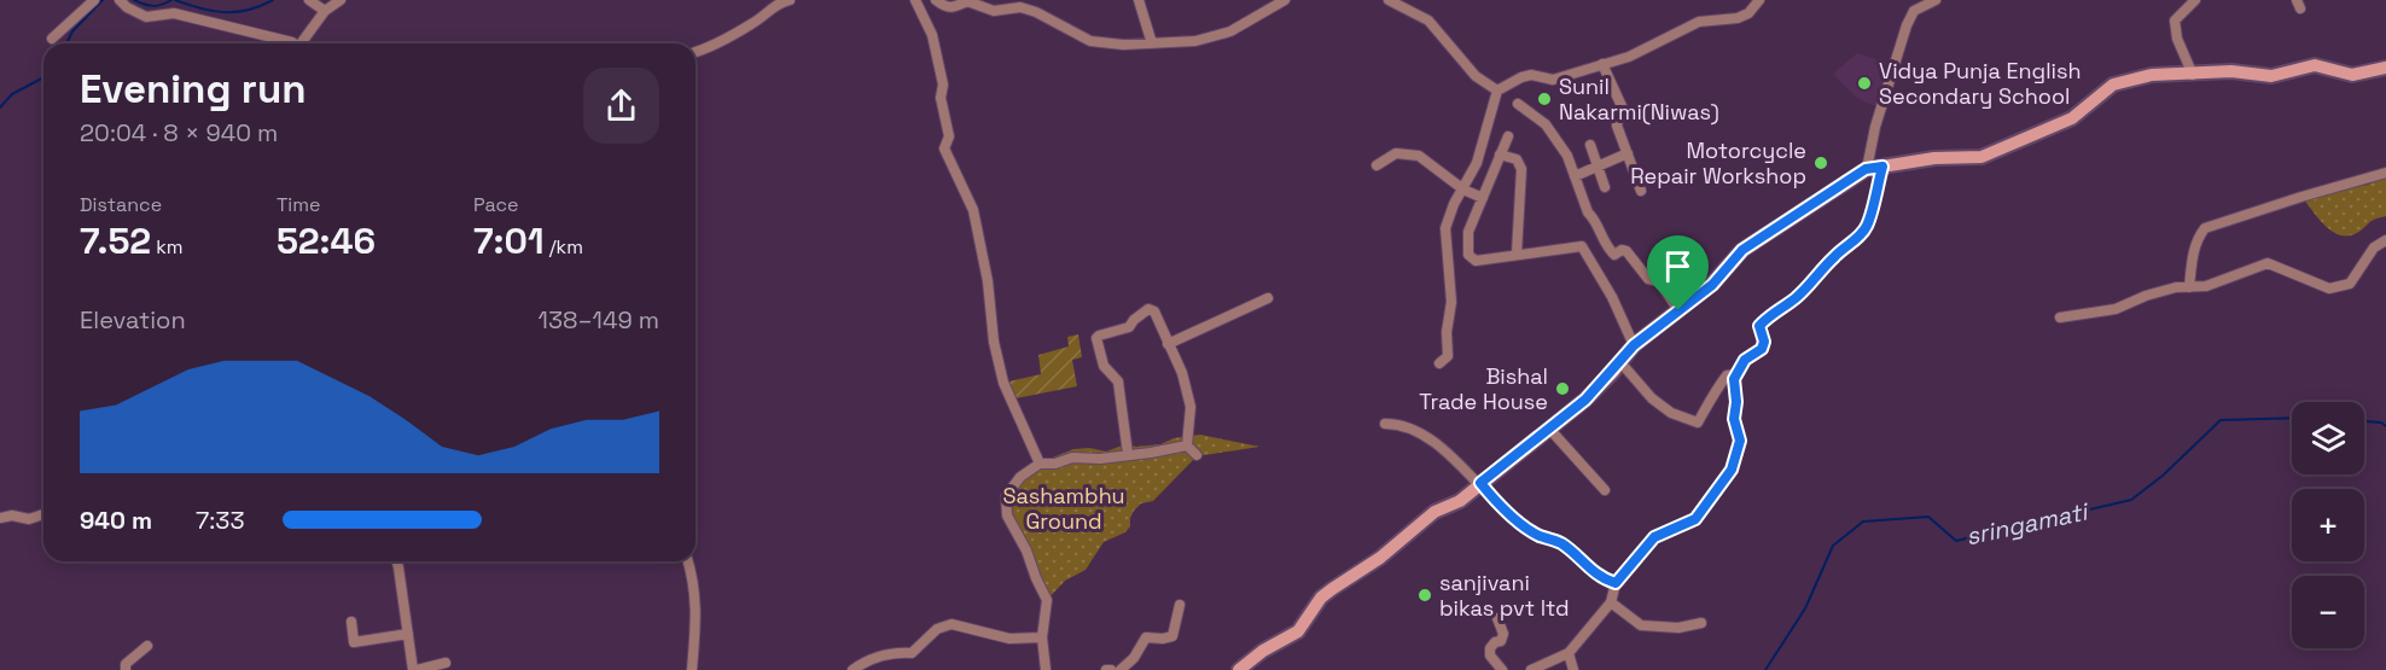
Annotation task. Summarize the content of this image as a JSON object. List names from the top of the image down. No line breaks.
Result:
{"water":["sringamati"],"parks":["Sashambhu Ground"],"places":["Vidya Punja English Secondary School","Sunil Nakarmi(Niwas)","Motorcycle Repair Workshop","Bishal Trade House","sanjivani bikas pvt ltd"],"page":{"heading":["Evening run","20:04 · 8 × 940 m"],"stats":[["Distance","7.52 km"],["Time","52:46"],["Pace","7:01 /km"]],"chart":["Elevation","138–149 m"],"map_buttons":["+","−"],"list":[{"name":"940 m","note":"7:33"}]}}
